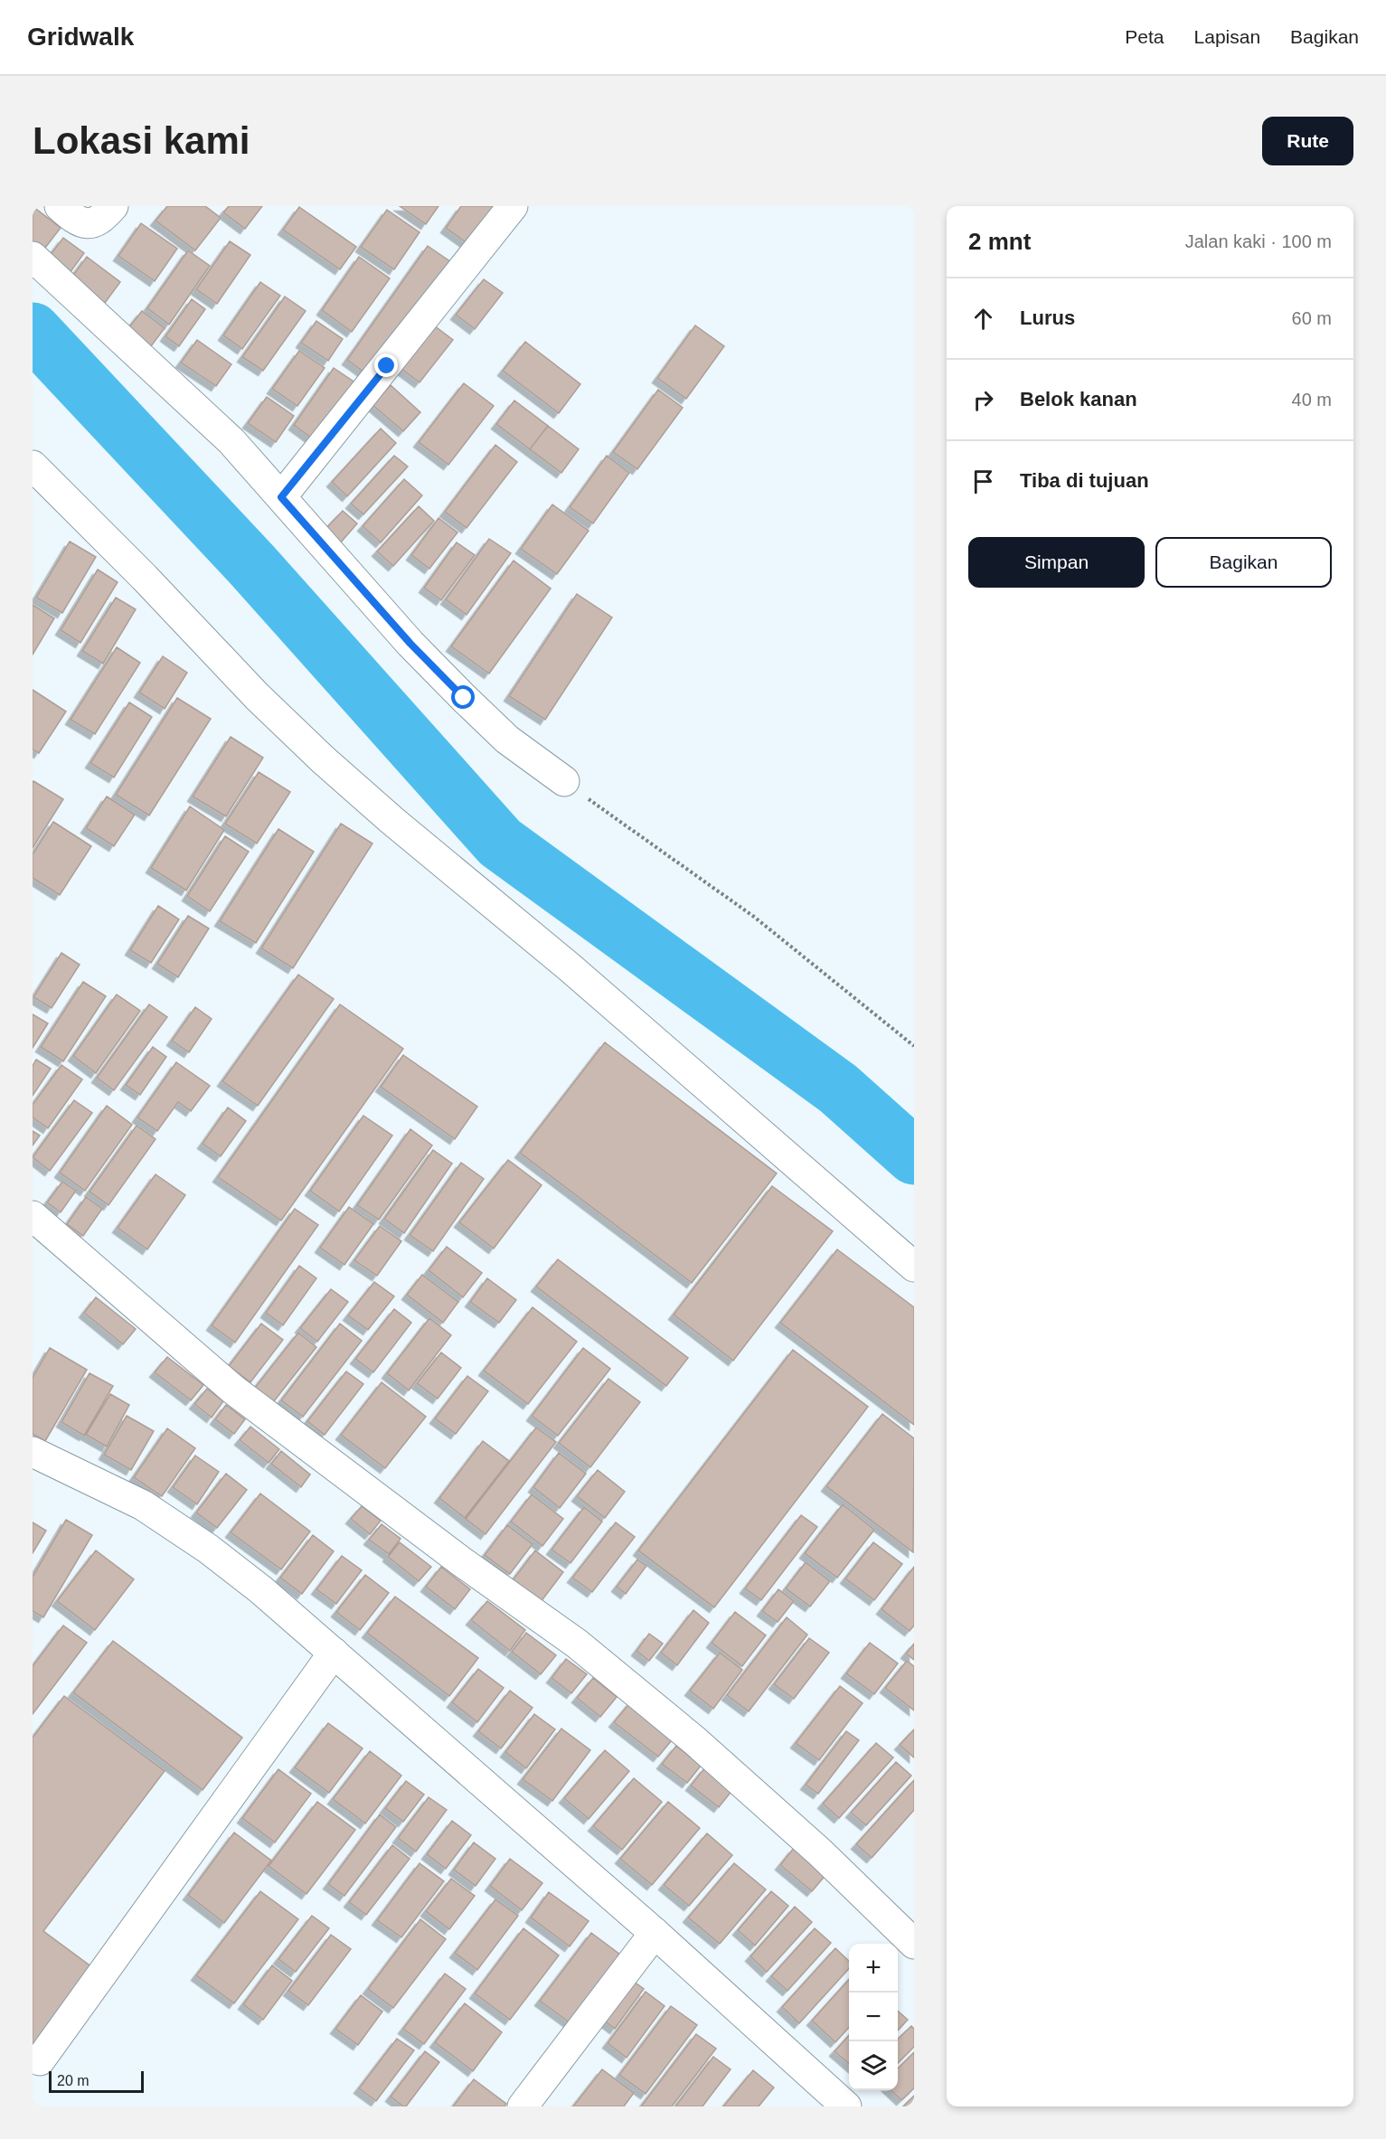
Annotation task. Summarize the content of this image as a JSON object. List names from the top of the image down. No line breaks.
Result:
{"scale_bar":"20 m","page":{"header":"Gridwalk","nav":["Peta","Lapisan","Bagikan"],"buttons":["Rute",["Simpan","Bagikan"]],"title":"Lokasi kami","heading":["2 mnt","Jalan kaki · 100 m"],"list":[["Lurus","60 m"],["Belok kanan","40 m"],"Tiba di tujuan"],"map_buttons":["+","−"],"scale":"20 m"}}
